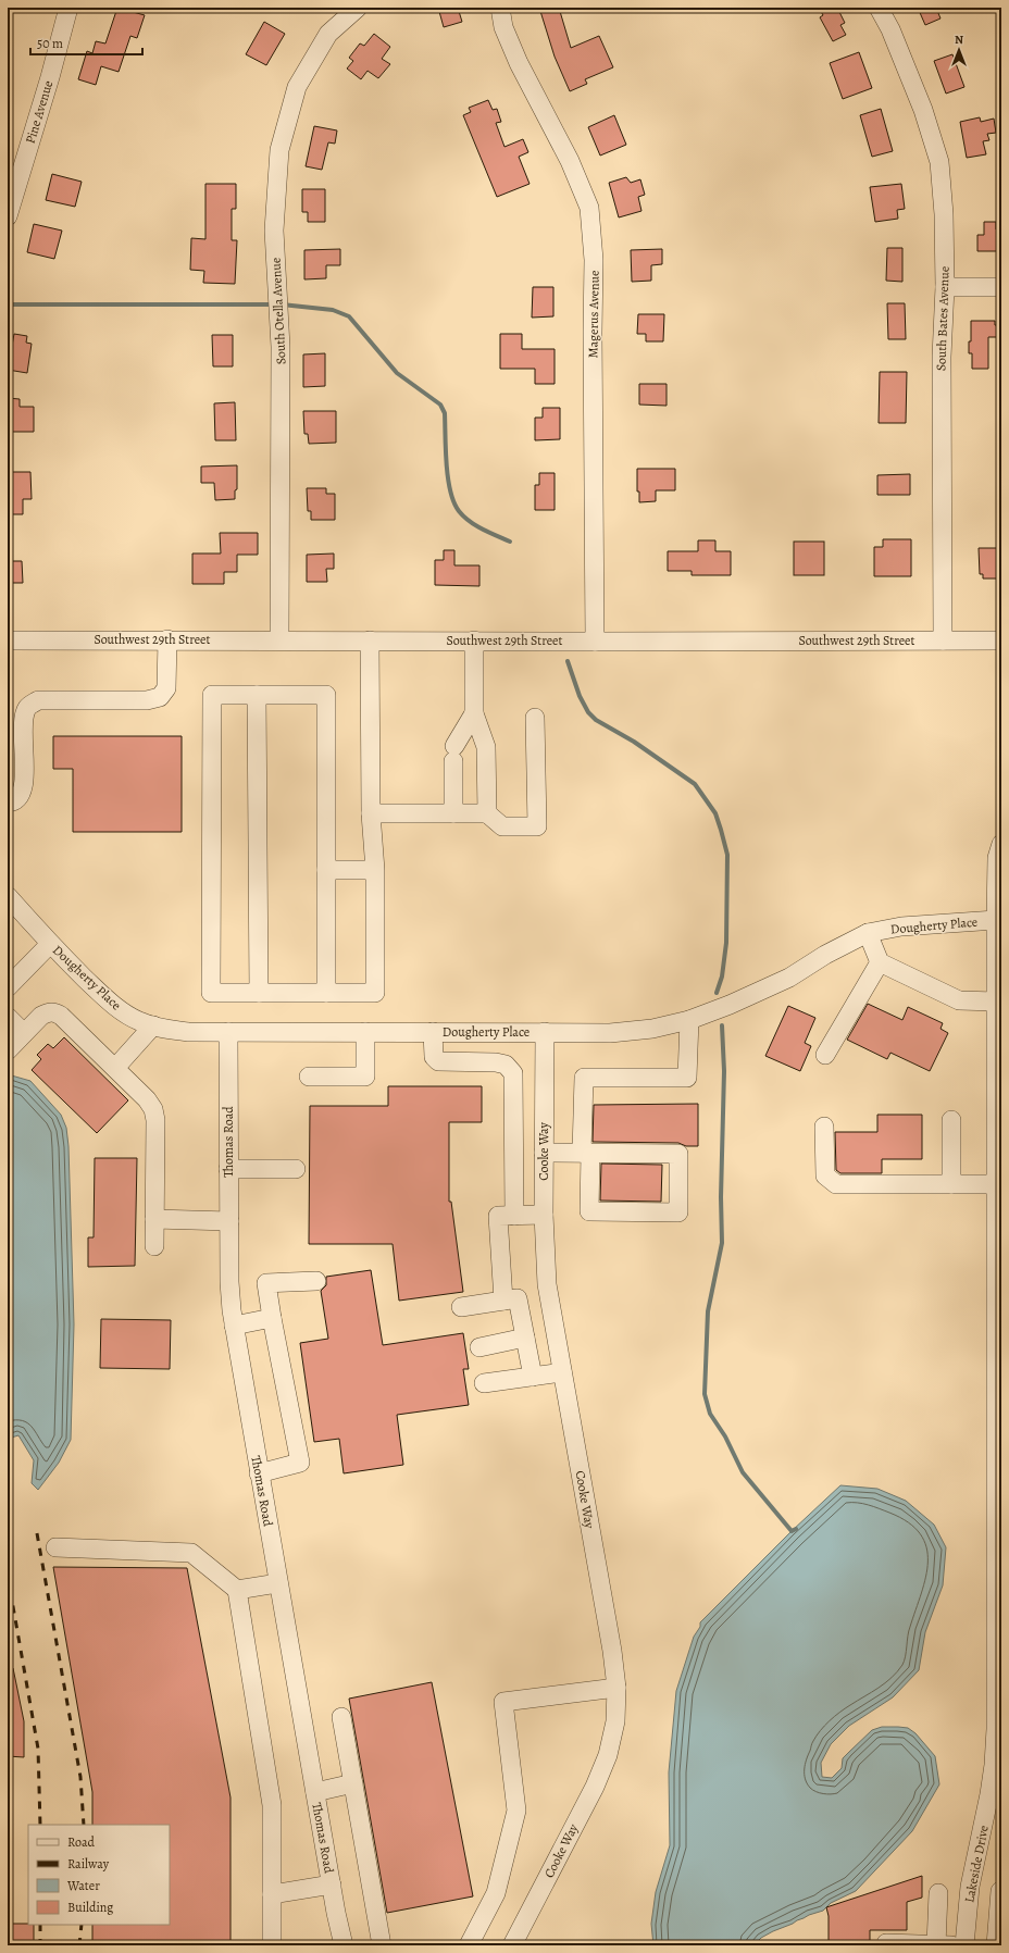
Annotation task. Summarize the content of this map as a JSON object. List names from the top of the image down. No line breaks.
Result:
{"streets":{"street":["Pine Avenue","South Otella Avenue","Magerus Avenue","South Bates Avenue","Southwest 29th Street","Dougherty Place","Thomas Road","Cooke Way","Lakeside Drive"]},"crossings":[["South Otella Avenue","Southwest 29th Street"],["Magerus Avenue","Southwest 29th Street"],["South Bates Avenue","Southwest 29th Street"],["Dougherty Place","Thomas Road"],["Dougherty Place","Cooke Way"],["Dougherty Place","Lakeside Drive"]],"legend":["Road","Railway","Water","Building"],"scale_bar":"50 m","north":"top"}
